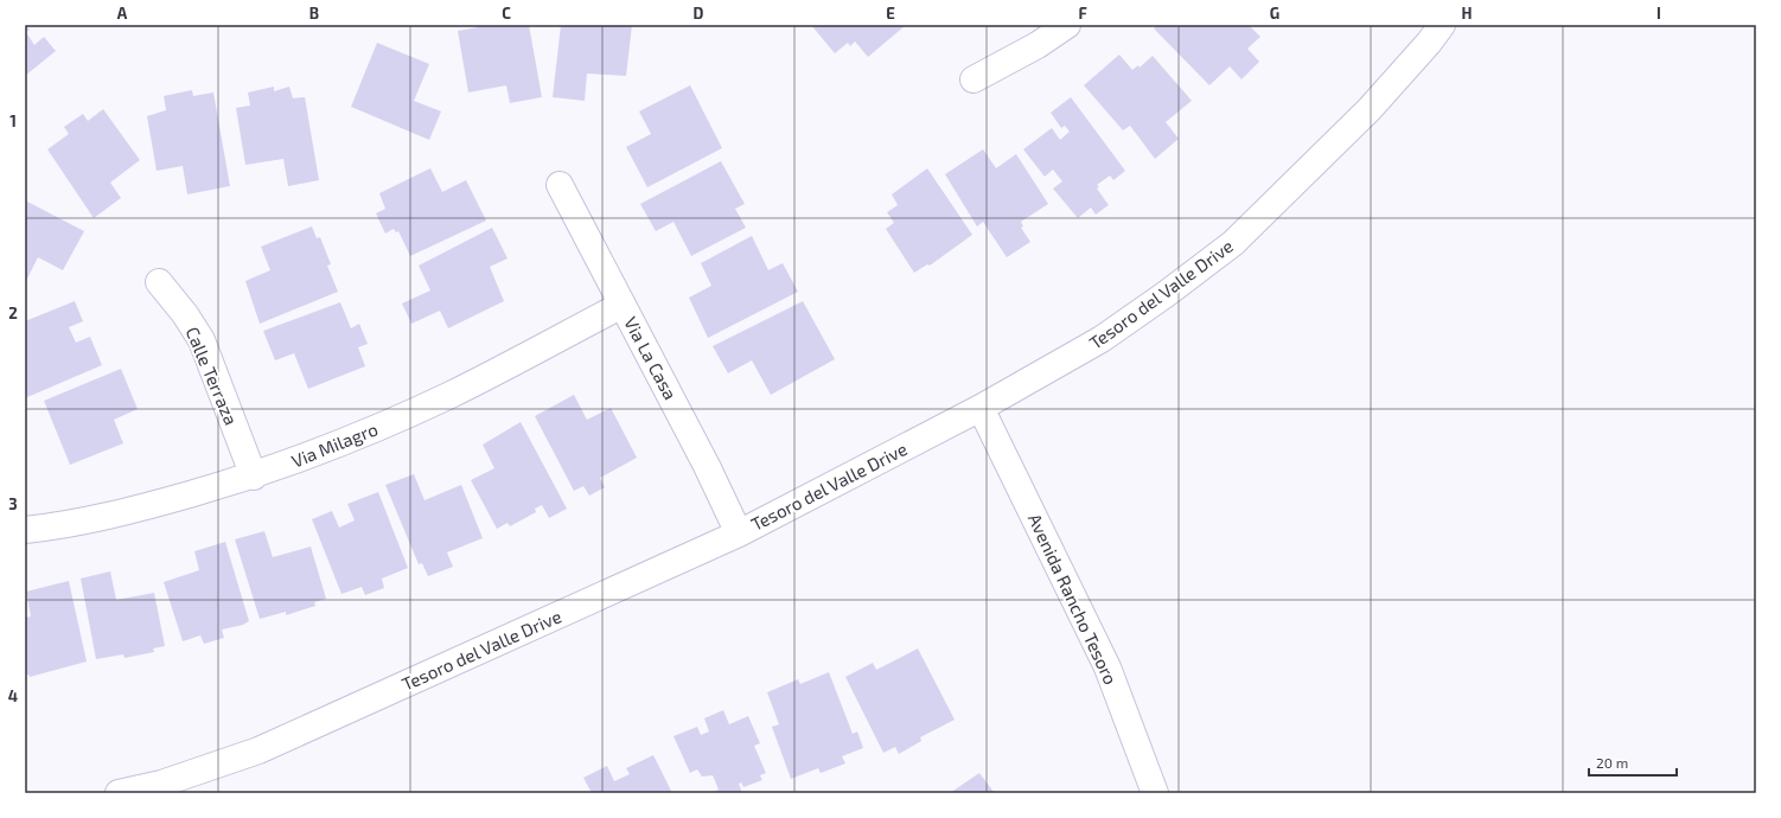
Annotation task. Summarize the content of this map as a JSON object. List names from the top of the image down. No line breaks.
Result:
{"streets":{"street":["Tesoro del Valle Drive","Via La Casa","Calle Terraza","Via Milagro","Avenida Rancho Tesoro"]},"crossings":[["Tesoro del Valle Drive","Via La Casa"],["Tesoro del Valle Drive","Avenida Rancho Tesoro"],["Via La Casa","Via Milagro"],["Calle Terraza","Via Milagro"]],"scale_bar":"20 m","grid":{"columns":["A","B","C","D","E","F","G","H","I"],"rows":["1","2","3","4"]}}
